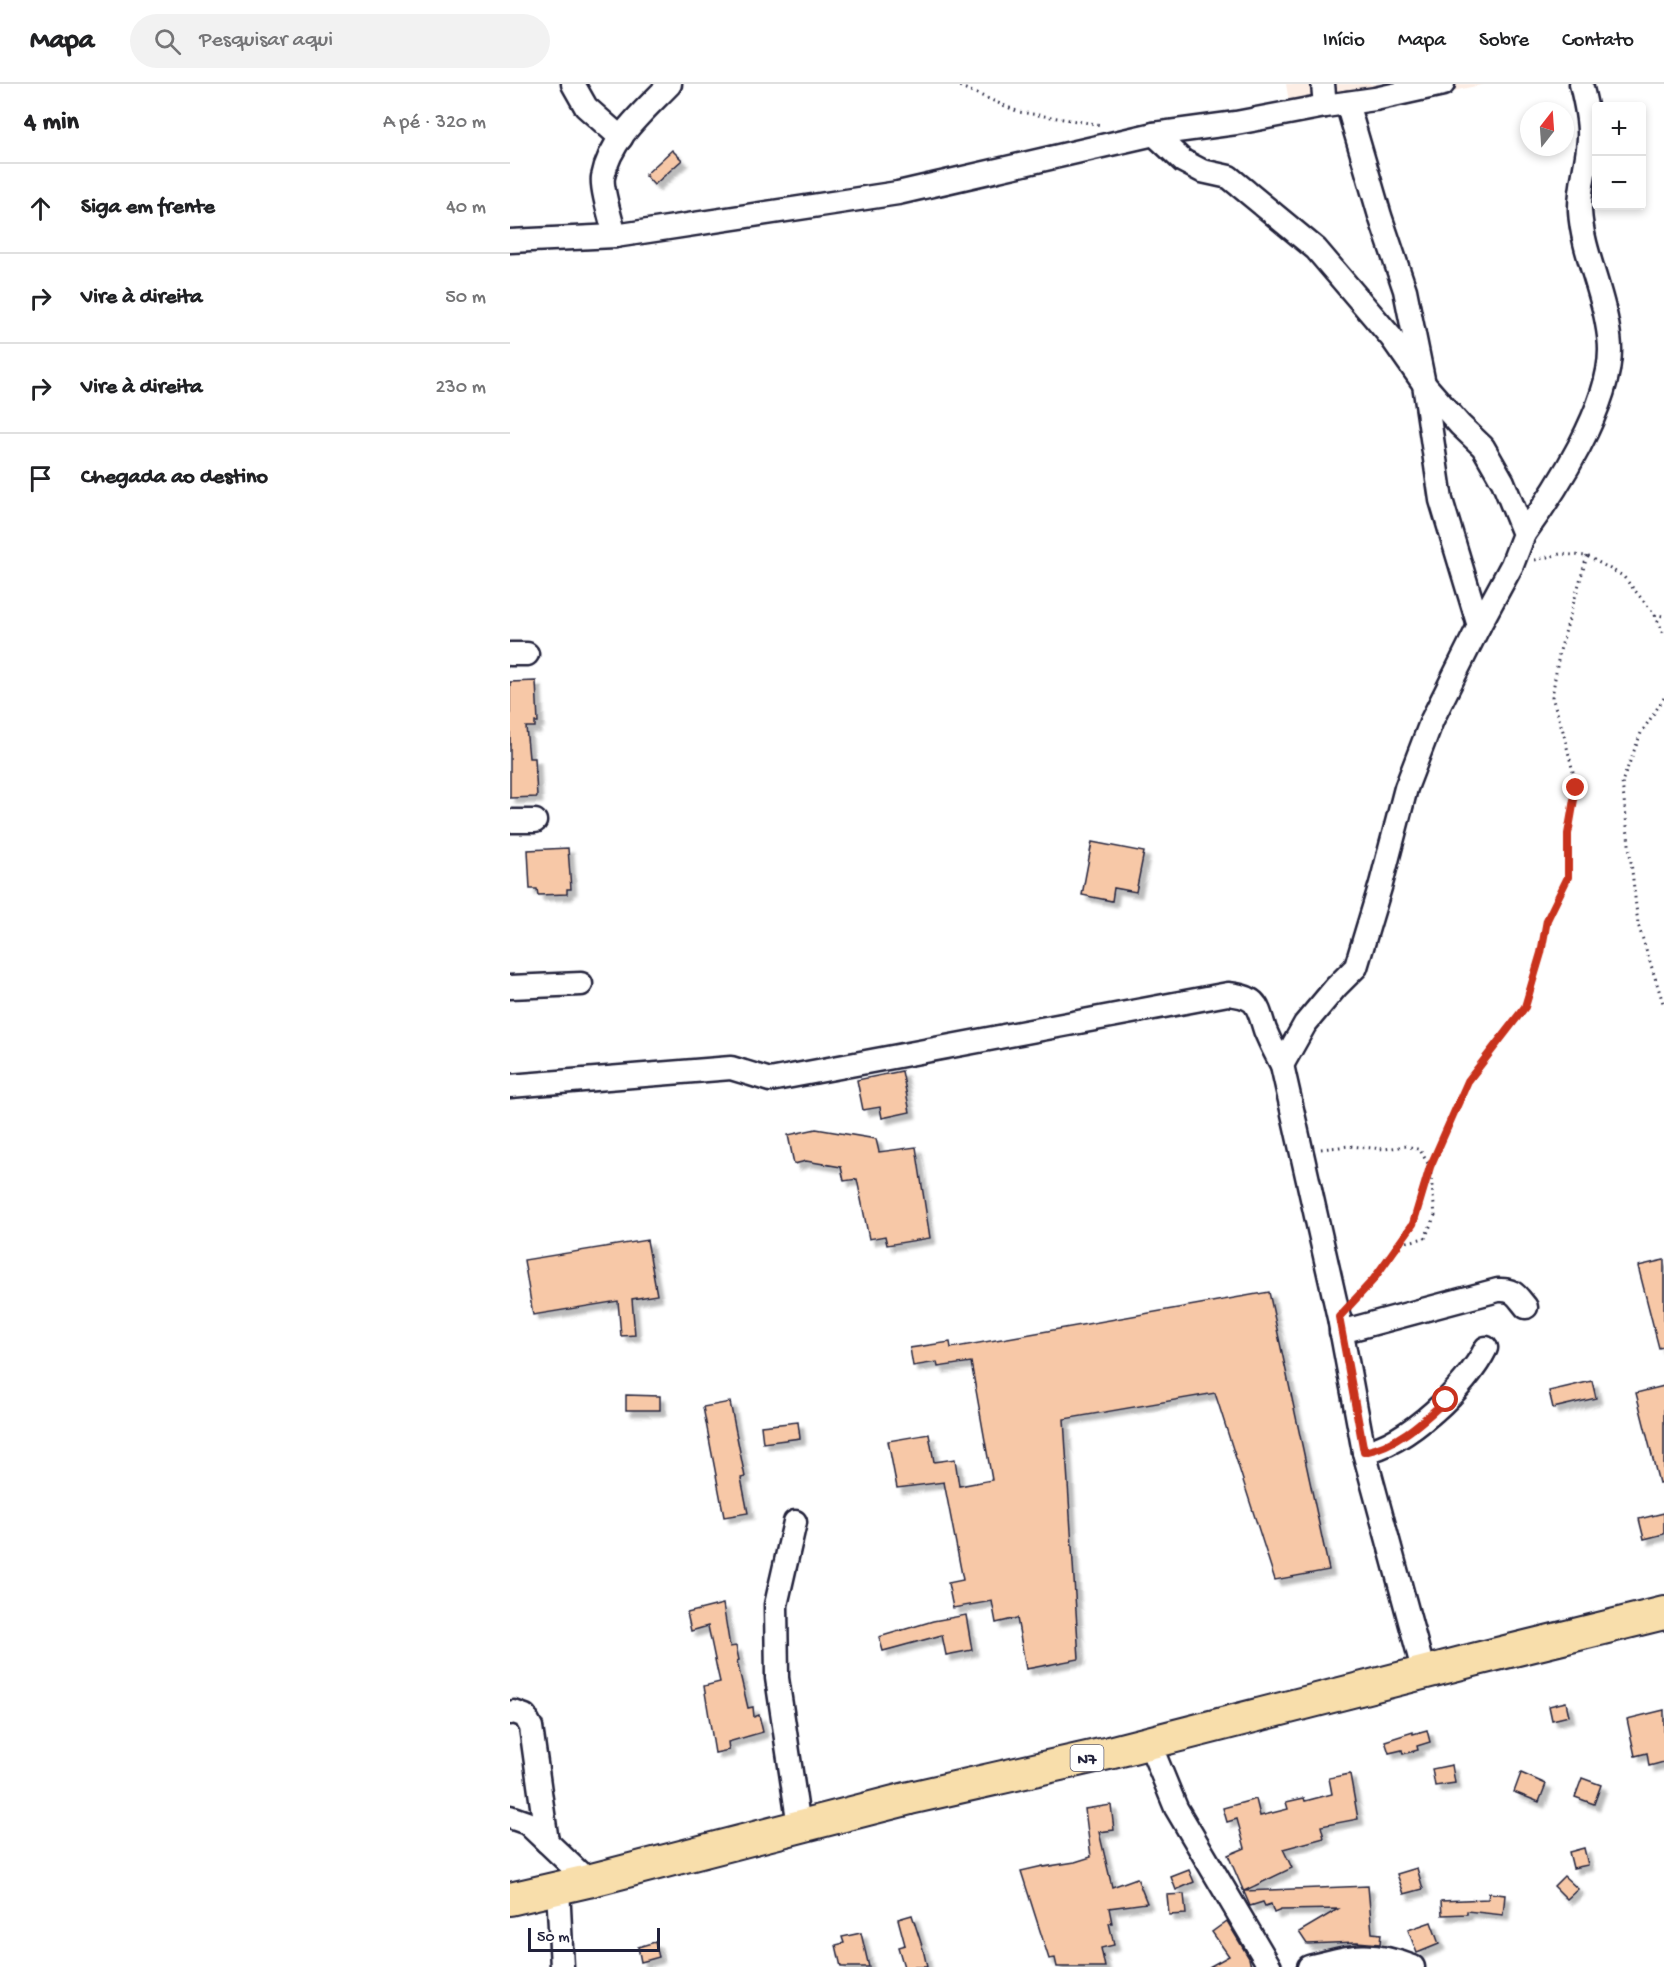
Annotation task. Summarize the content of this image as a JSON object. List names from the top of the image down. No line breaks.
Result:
{"streets":{"highway":["N7"]},"scale_bar":"50 m","north":"top","page":{"header":"Mapa","search":"Pesquisar aqui","nav":["Início","Mapa","Sobre","Contato"],"heading":["4 min","A pé · 320 m"],"map_buttons":["+","−"],"list":[["Siga em frente","40 m"],["Vire à direita","50 m"],["Vire à direita","230 m"],"Chegada ao destino"],"scale":"50 m"}}
